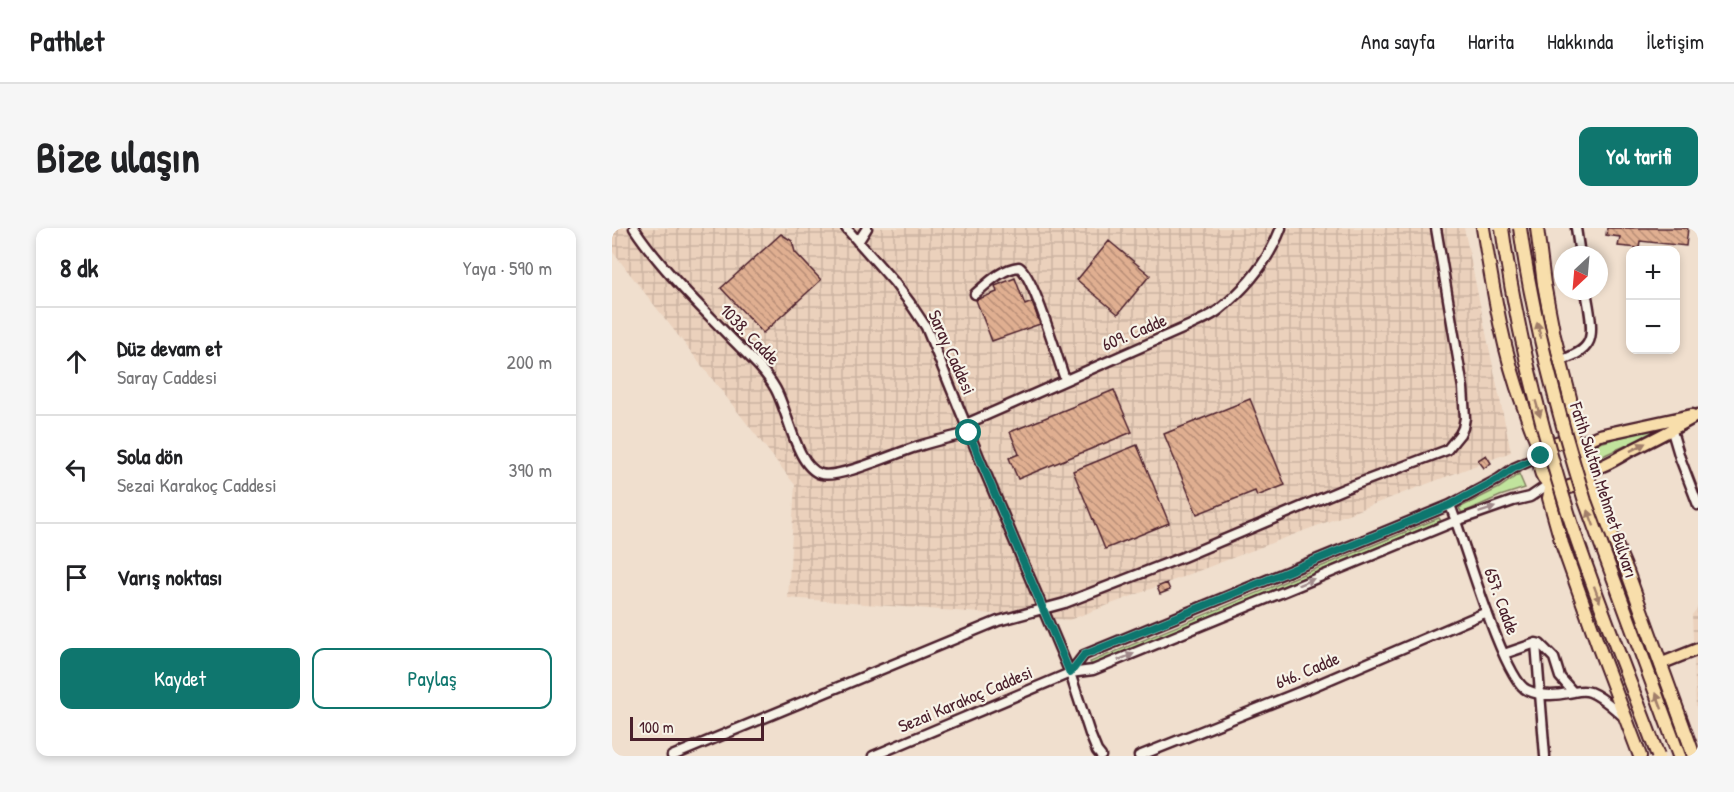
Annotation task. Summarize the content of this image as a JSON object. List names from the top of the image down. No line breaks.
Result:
{"streets":{"highway":["Fatih Sultan Mehmet Bulvarı"],"street":["609. Cadde","1038. Cadde","Saray Caddesi","657. Cadde","646. Cadde","Sezai Karakoç Caddesi"]},"crossings":[["609. Cadde","1038. Cadde"],["609. Cadde","Saray Caddesi"],["Saray Caddesi","Sezai Karakoç Caddesi"],["657. Cadde","646. Cadde"],["657. Cadde","Sezai Karakoç Caddesi"]],"scale_bar":"100 m","north":"bottom left","page":{"header":"Pathlet","nav":["Ana sayfa","Harita","Hakkında","İletişim"],"buttons":["Yol tarifi",["Kaydet","Paylaş"]],"title":"Bize ulaşın","heading":["8 dk","Yaya · 590 m"],"map_buttons":["+","−"],"list":[["Düz devam et","Saray Caddesi","200 m"],["Sola dön","Sezai Karakoç Caddesi","390 m"],"Varış noktası"],"scale":"100 m"}}
